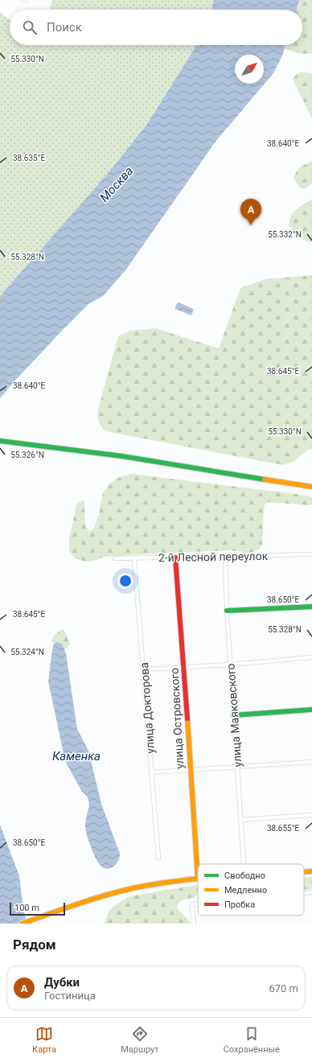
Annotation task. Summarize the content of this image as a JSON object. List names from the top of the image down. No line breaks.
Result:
{"streets":{"main road":["улица Островского"],"street":["2-й Лесной переулок","улица Докторова","улица Маяковского"]},"crossings":[["2-й Лесной переулок","улица Докторова"],["2-й Лесной переулок","улица Маяковского"],["2-й Лесной переулок","улица Островского"]],"water":["Москва","Каменка"],"legend":["Свободно","Медленно","Пробка"],"scale_bar":"100 m","north":"top right","page":{"search":"Поиск","pins":"A","scale":"100 m","heading":"Рядом","list":[{"mark":"A","name":"Дубки","note":"Гостиница","value":"670 m"}],"nav":["Карта","Маршрут","Сохранённые"]},"coordinates":["55.330°N","38.640°E","38.635°E","55.332°N","55.328°N","38.645°E","55.326°N","38.650°E","55.324°N","38.655°E"]}
